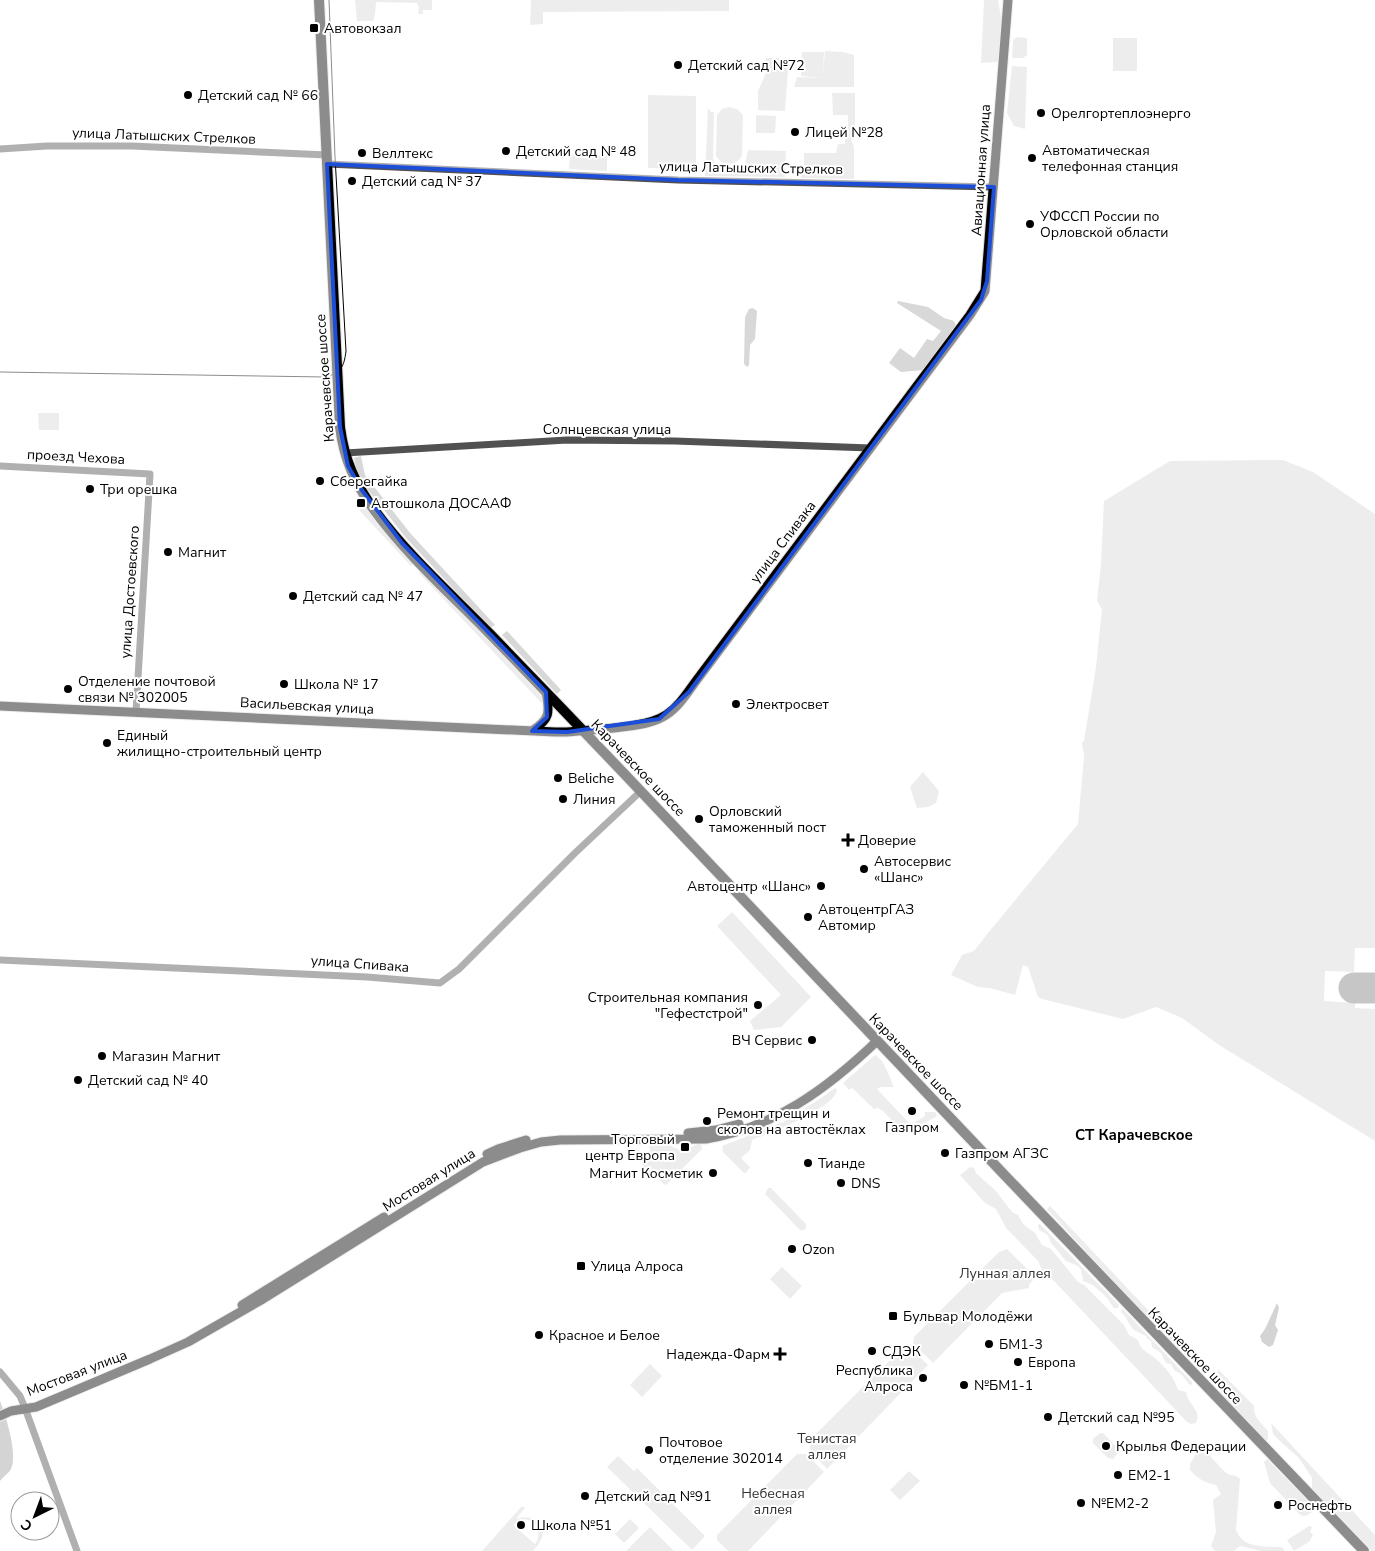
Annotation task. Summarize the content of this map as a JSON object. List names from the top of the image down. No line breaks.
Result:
{"streets":{"highway":["Карачевское шоссе"],"main road":["Авиационная улица","улица Спивака","Васильевская улица","Мостовая улица"],"street":["улица Латышских Стрелков","Солнцевская улица","проезд Чехова","улица Достоевского"]},"crossings":[["улица Латышских Стрелков","Авиационная улица"],["улица Латышских Стрелков","Карачевское шоссе"],["Авиационная улица","улица Спивака"],["Карачевское шоссе","Солнцевская улица"],["Карачевское шоссе","улица Спивака"],["Карачевское шоссе","Васильевская улица"],["Карачевское шоссе","Мостовая улица"],["Солнцевская улица","улица Спивака"],["проезд Чехова","улица Достоевского"],["улица Спивака","Васильевская улица"],["улица Достоевского","Васильевская улица"]],"districts":["СТ Карачевское"],"parks":["Лунная аллея","Тенистая аллея","Небесная аллея"],"places":{"transit":["Автовокзал","Автошкола ДОСААФ","Торговый центр Европа","Улица Алроса","Бульвар Молодёжи"],"other":["Детский сад №72","Детский сад № 66","Орелгортеплоэнерго","Лицей №28","Детский сад № 48","Веллтекс","Автоматическая телефонная станция","Детский сад № 37","УФССП России по Орловской области","Сберегайка","Три орешка","Магнит","Детский сад № 47","Школа № 17","Отделение почтовой связи № 302005","Электросвет","Единый жилищно-строительный центр","Beliche","Линия","Орловский таможенный пост","Автосервис «Шанс»","Автоцентр «Шанс»","АвтоцентрГАЗ Автомир","Строительная компания \"Гефестстрой\"","ВЧ Сервис","Магазин Магнит","Детский сад № 40","Газпром","Ремонт трещин и сколов на автостёклах","Газпром АГЗС","Тианде","Магнит Косметик","DNS","Ozon","Красное и Белое","БМ1-3","СДЭК","Европа","Республика Алроса","№БМ1-1","Детский сад №95","Крылья Федерации","Почтовое отделение 302014","ЕМ2-1","Детский сад №91","№ЕМ2-2","Роснефть","Школа №51"],"health":["Доверие","Надежда-Фарм"]},"north":"bottom left"}
